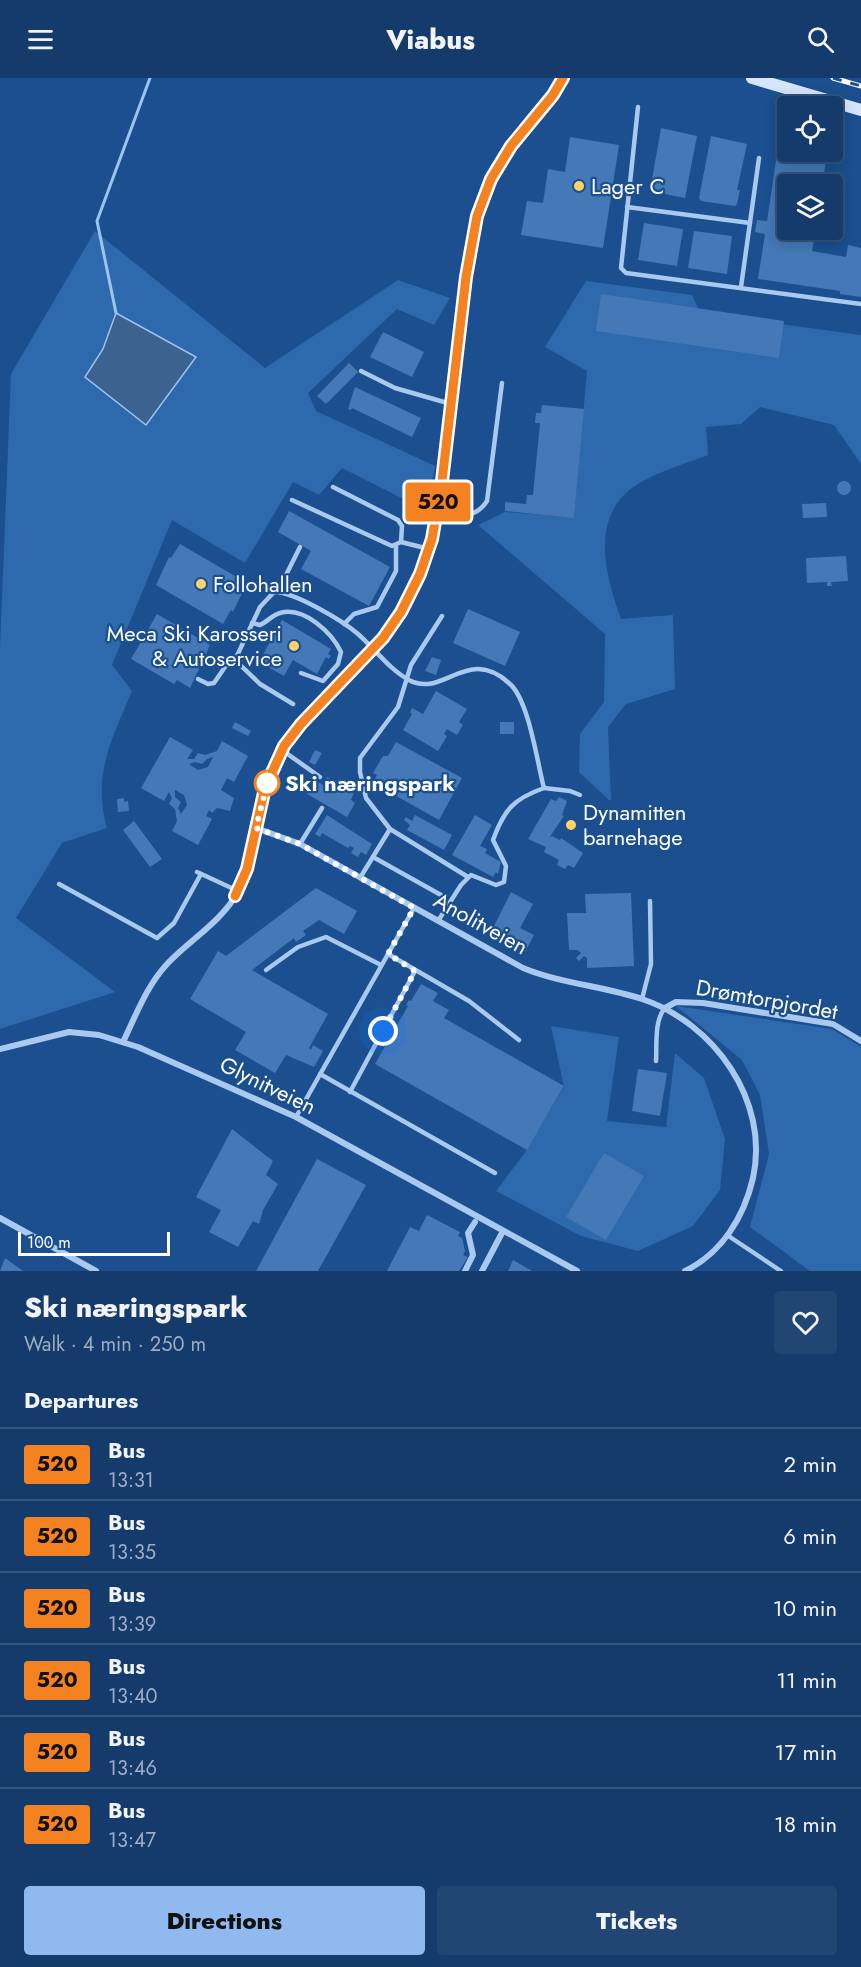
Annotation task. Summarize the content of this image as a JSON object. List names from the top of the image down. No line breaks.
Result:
{"streets":{"street":["Anolitveien","Drømtorpjordet","Glynitveien"]},"crossings":[["Anolitveien","Drømtorpjordet"]],"places":["Lager C","Follohallen","Meca Ski Karosseri & Autoservice","Ski næringspark","Dynamitten barnehage"],"lines":["bus line 520"],"scale_bar":"100 m","page":{"header":"Viabus","on_map":"520","scale":"100 m","heading":[["Ski næringspark","Walk · 4 min · 250 m"],"Departures"],"list":[{"mark":"520","name":"Bus","note":"13:31","value":"2 min"},{"mark":"520","name":"Bus","note":"13:35","value":"6 min"},{"mark":"520","name":"Bus","note":"13:39","value":"10 min"},{"mark":"520","name":"Bus","note":"13:40","value":"11 min"},{"mark":"520","name":"Bus","note":"13:46","value":"17 min"},{"mark":"520","name":"Bus","note":"13:47","value":"18 min"}],"buttons":["Directions","Tickets"]}}
